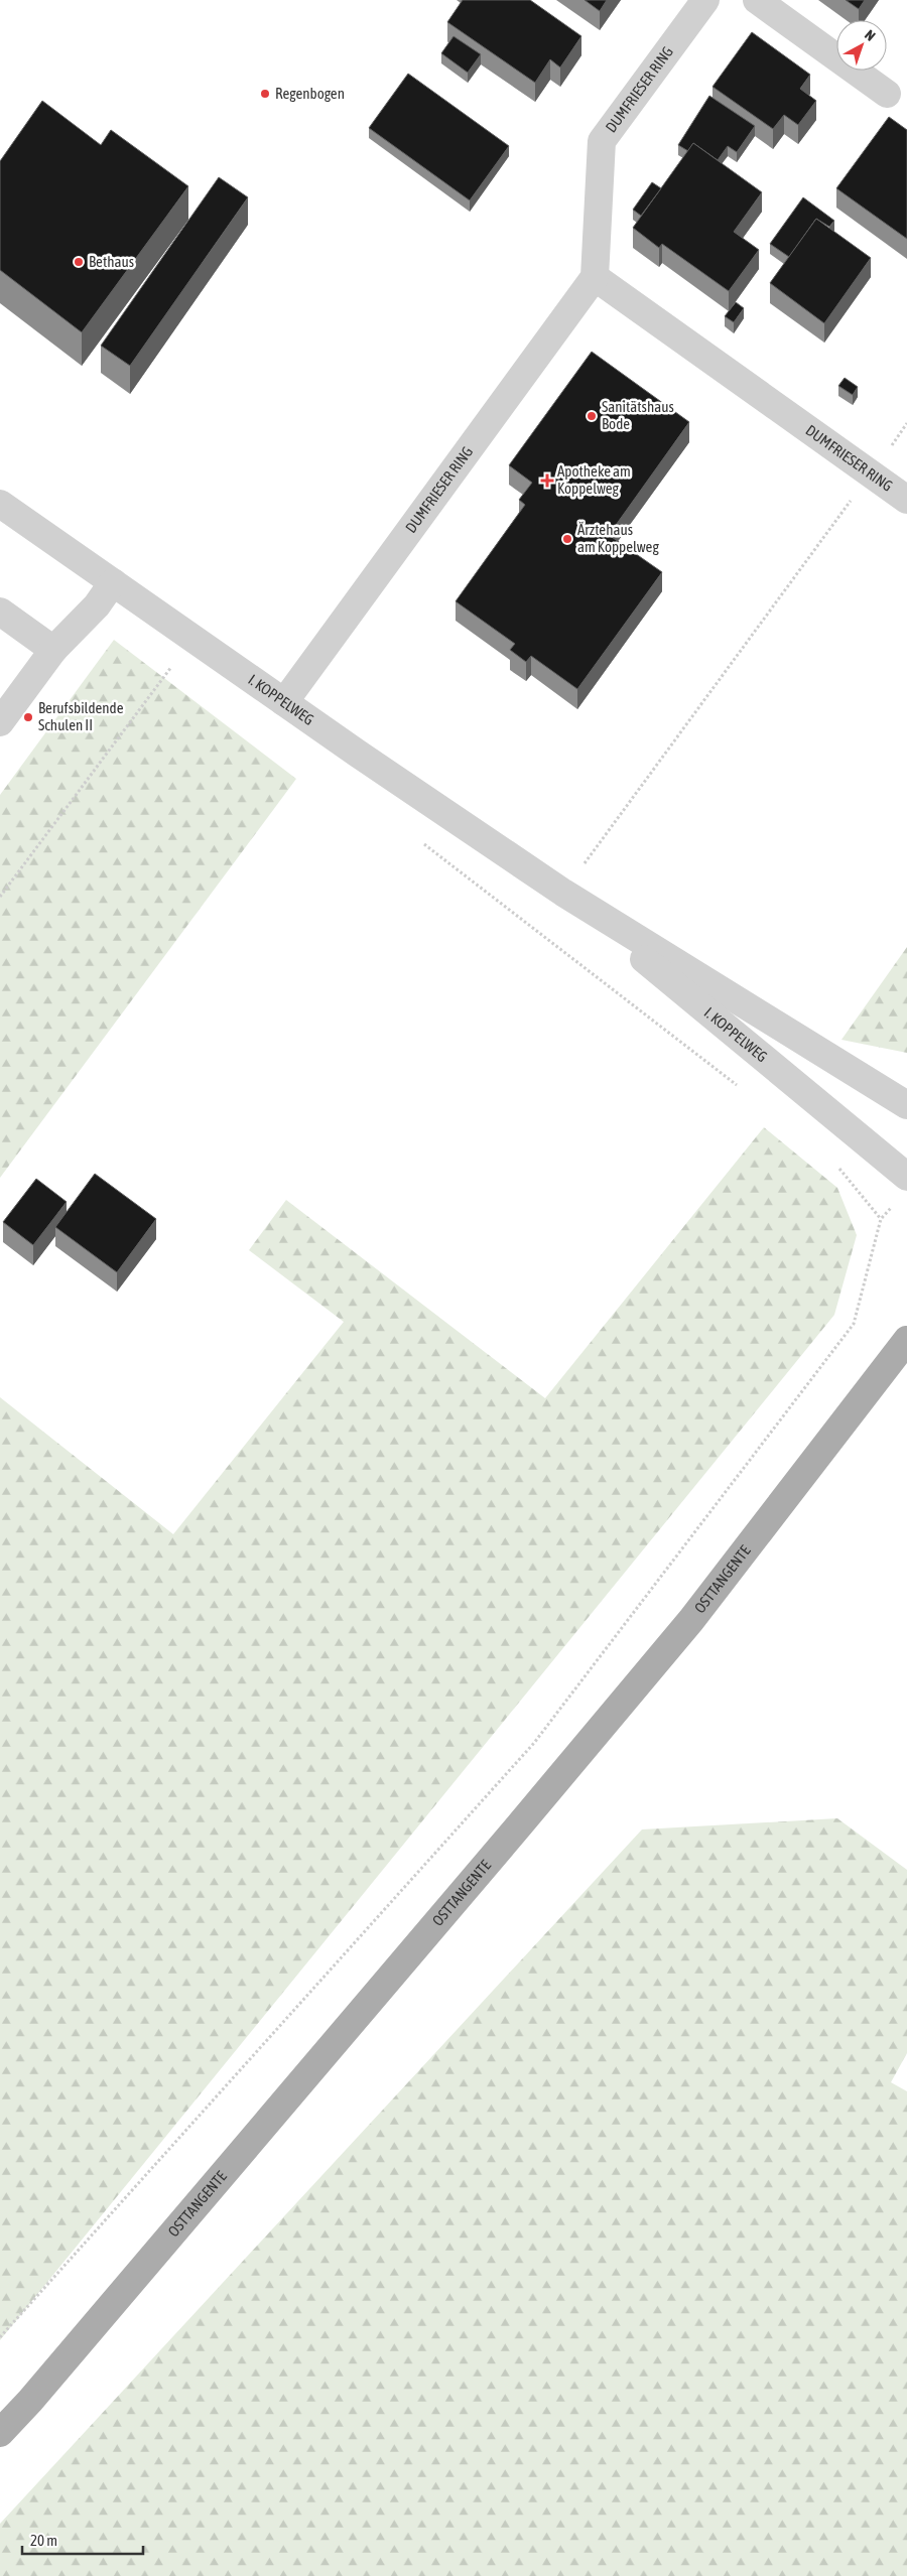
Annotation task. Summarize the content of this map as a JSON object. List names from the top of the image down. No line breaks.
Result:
{"streets":{"main road":["OSTTANGENTE"],"street":["DUMFRIESER RING","I. KOPPELWEG"]},"crossings":[["DUMFRIESER RING","I. KOPPELWEG"]],"places":{"other":["Regenbogen","Bethaus","Sanitätshaus Bode","Ärztehaus am Koppelweg","Berufsbildende Schulen II"],"health":["Apotheke am Koppelweg"]},"scale_bar":"20 m","north":"top right"}
